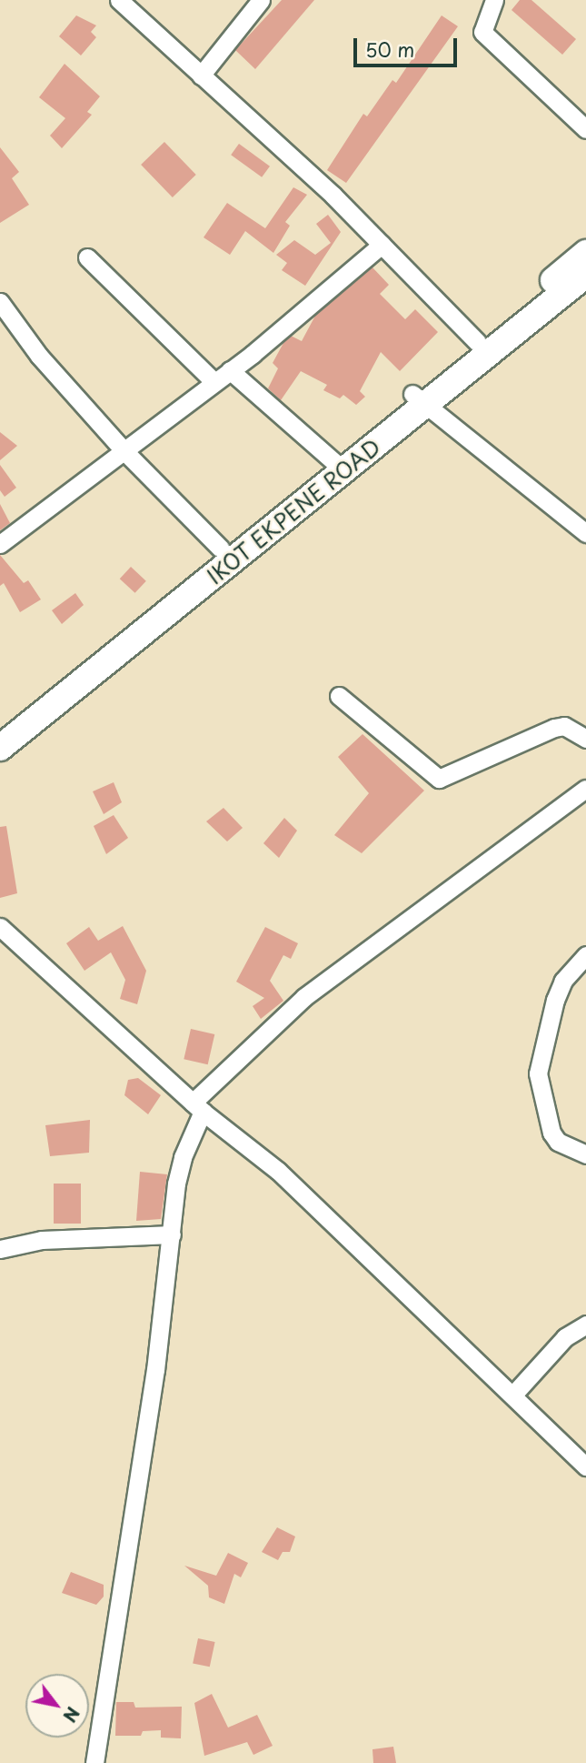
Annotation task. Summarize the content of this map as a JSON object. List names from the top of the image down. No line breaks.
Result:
{"streets":{"highway":["IKOT EKPENE ROAD"]},"scale_bar":"50 m","north":"bottom right"}
